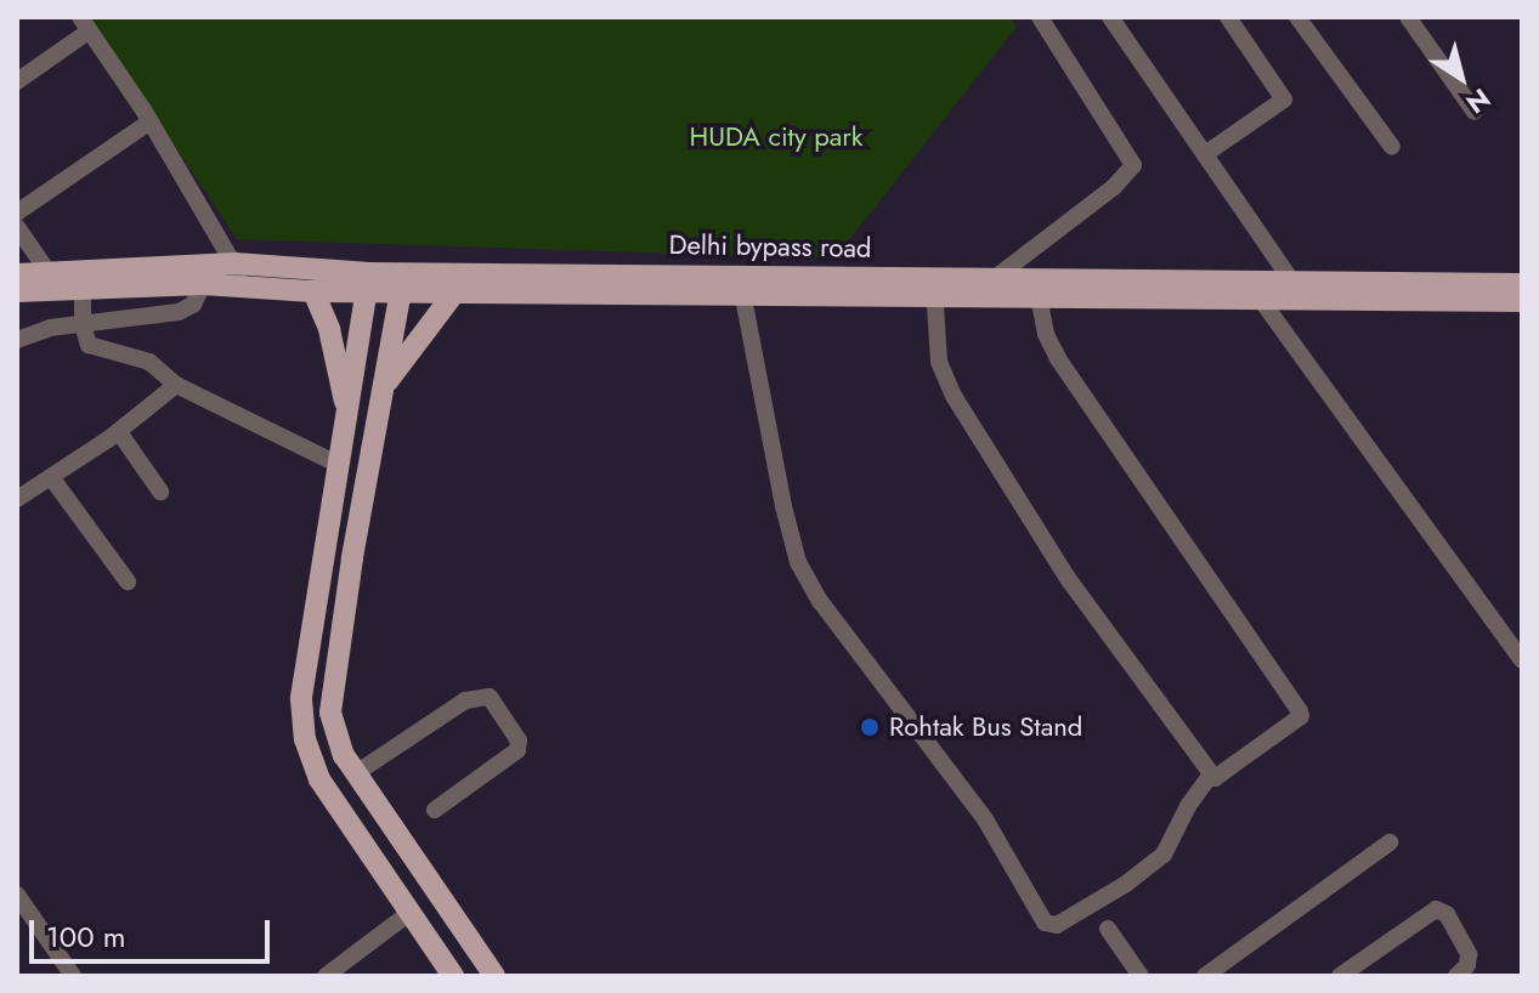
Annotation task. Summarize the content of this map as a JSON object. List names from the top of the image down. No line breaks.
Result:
{"streets":{"main road":["Delhi bypass road"]},"parks":["HUDA city park"],"places":["Rohtak Bus Stand"],"scale_bar":"100 m","north":"bottom right"}
